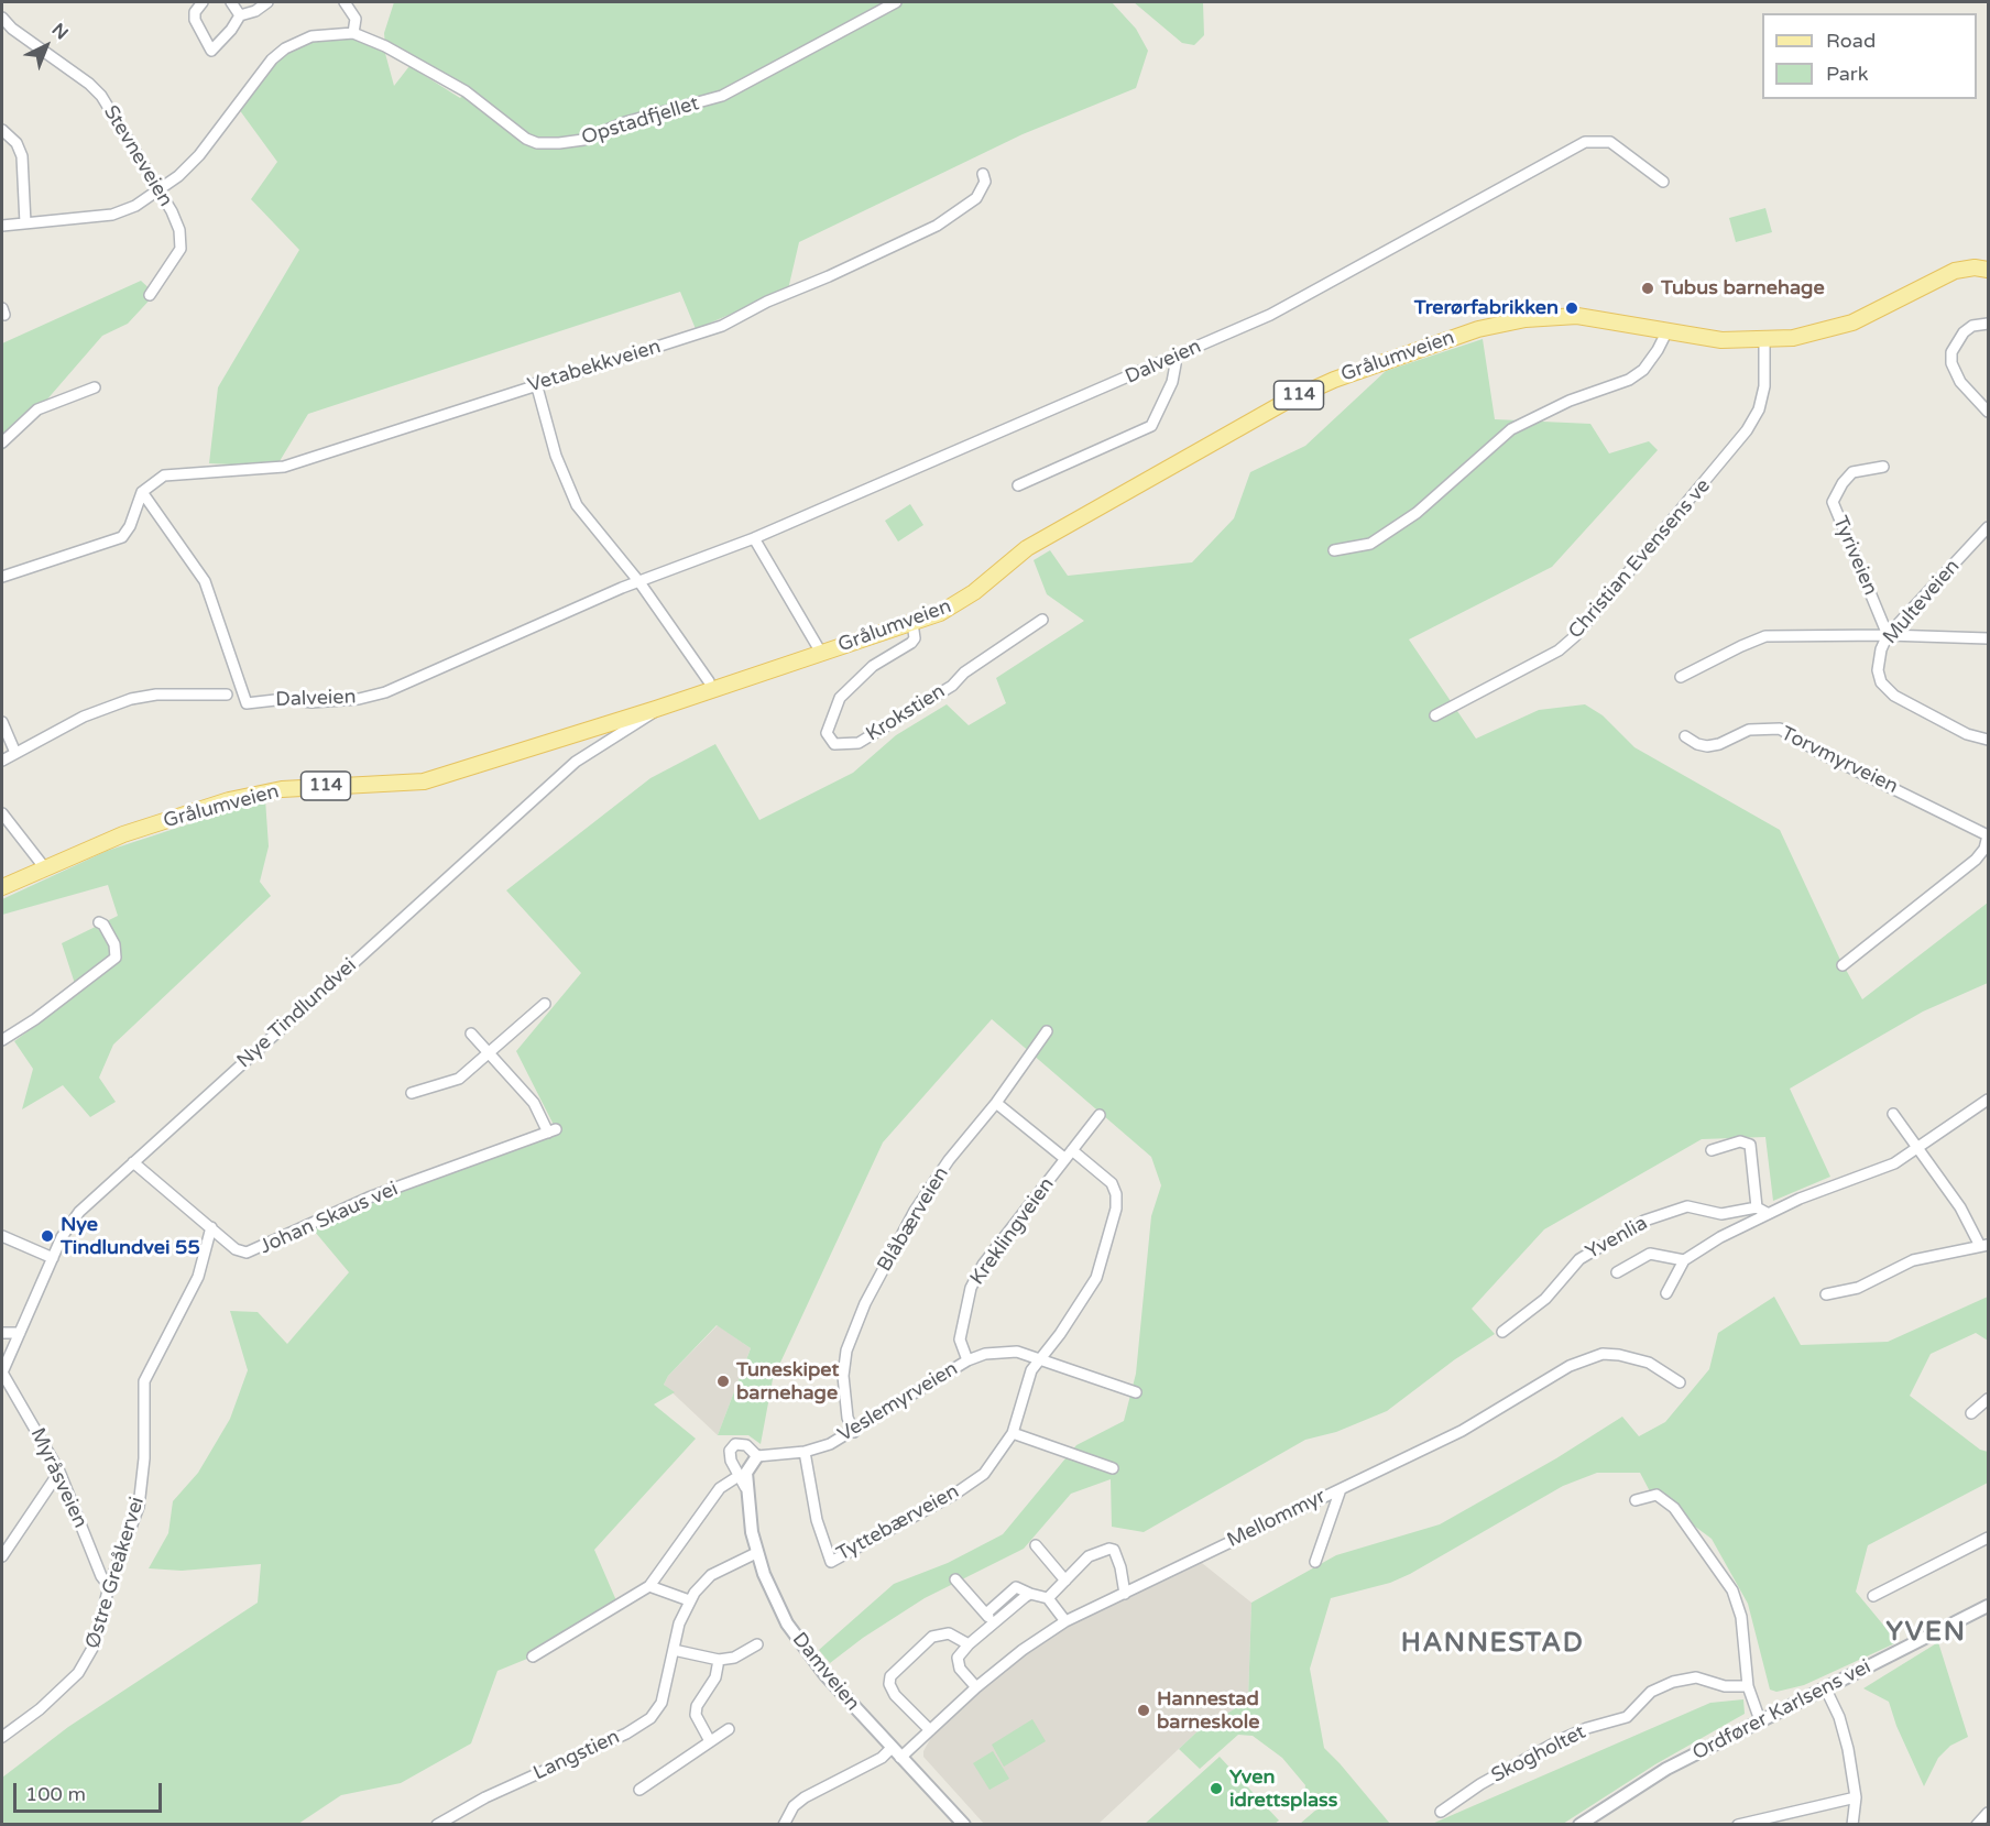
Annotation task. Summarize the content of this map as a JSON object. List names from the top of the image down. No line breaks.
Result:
{"streets":{"main road":["Grålumveien","114"],"street":["Opstadfjellet","Stevneveien","Dalveien","Vetabekkveien","Tyriveien","Christian Evensens ve","Multeveien","Krokstien","Torvmyrveien","Nye Tindlundvei","Johan Skaus vei","Blåbærveien","Kreklingveien","Yvenlia","Veslemyrveien","Myråsveien","Mellommyr","Tyttebærveien","Østre Greåkervei","Damveien","Ordfører Karlsens vei","Skogholtet","Langstien"]},"crossings":[["Opstadfjellet","Stevneveien"],["Grålumveien","Dalveien"],["Grålumveien","Christian Evensens ve"],["Grålumveien","Krokstien"],["Grålumveien","Nye Tindlundvei"],["Dalveien","Vetabekkveien"],["Tyriveien","Multeveien"],["Nye Tindlundvei","Johan Skaus vei"],["Nye Tindlundvei","Myråsveien"],["Johan Skaus vei","Østre Greåkervei"],["Blåbærveien","Veslemyrveien"],["Blåbærveien","Tyttebærveien"],["Kreklingveien","Veslemyrveien"],["Kreklingveien","Tyttebærveien"],["Veslemyrveien","Tyttebærveien"],["Veslemyrveien","Damveien"],["Myråsveien","Østre Greåkervei"],["Mellommyr","Damveien"],["Damveien","Langstien"]],"districts":["YVEN","HANNESTAD"],"places":["Tubus barnehage","Trerørfabrikken","Nye Tindlundvei 55","Tuneskipet barnehage","Hannestad barneskole","Yven idrettsplass"],"legend":["Road","Park"],"scale_bar":"100 m","north":"top right"}
